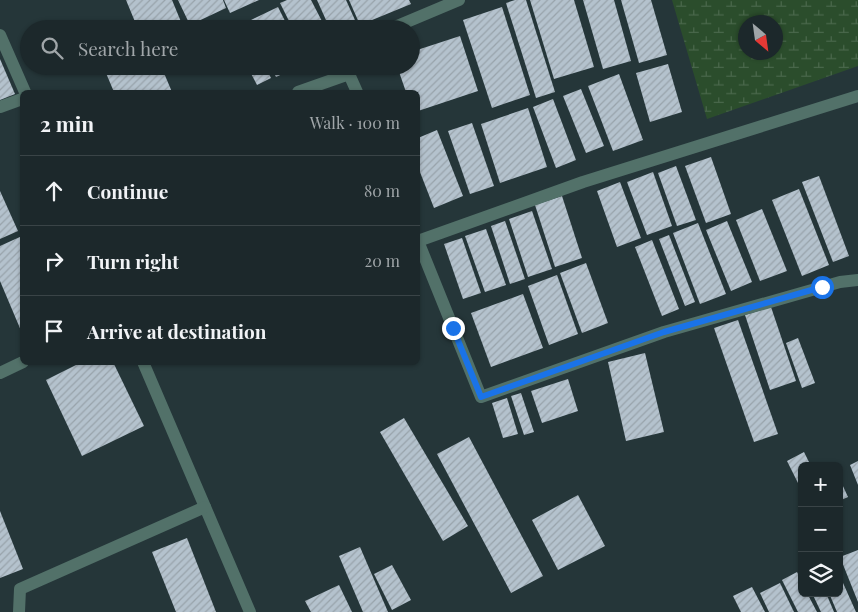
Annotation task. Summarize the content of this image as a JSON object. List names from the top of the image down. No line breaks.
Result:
{"north":"bottom right","page":{"search":"Search here","heading":["2 min","Walk · 100 m"],"list":[["Continue","80 m"],["Turn right","20 m"],"Arrive at destination"],"map_buttons":["+","−"]}}
